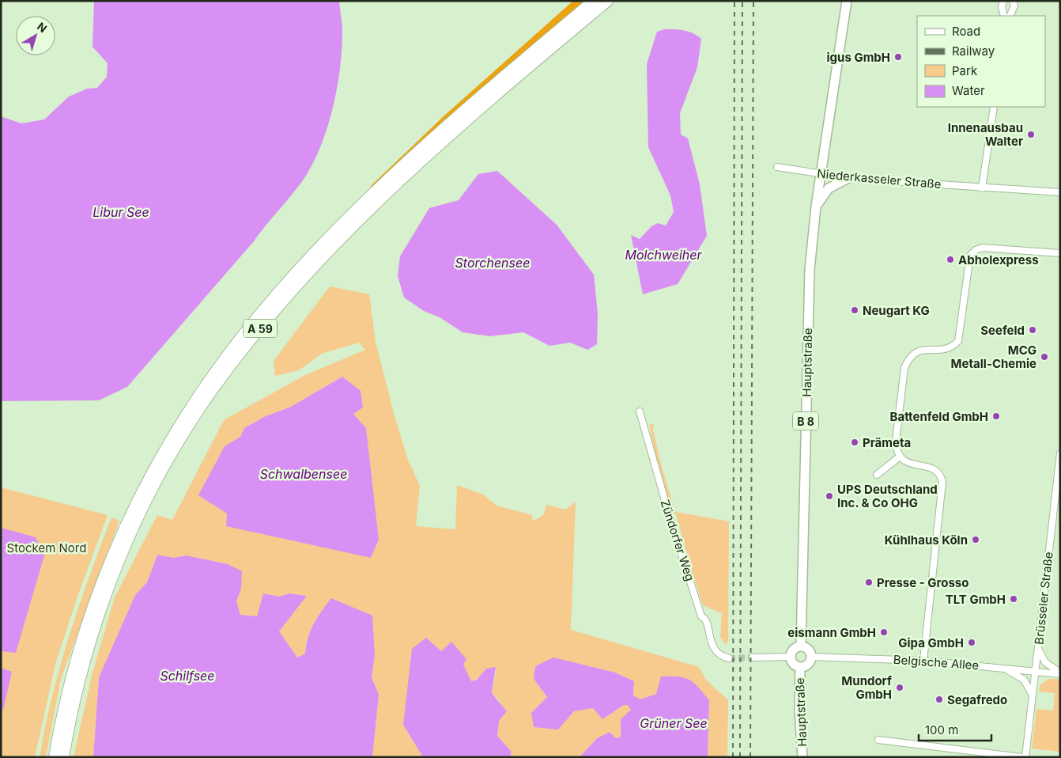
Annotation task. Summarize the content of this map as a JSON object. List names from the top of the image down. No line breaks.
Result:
{"streets":{"highway":["A 59"],"main road":["Hauptstraße","B 8"],"street":["Niederkasseler Straße","Zündorfer Weg","Brüsseler Straße","Belgische Allee"]},"crossings":[["Niederkasseler Straße","Hauptstraße"],["Niederkasseler Straße","B 8"],["Hauptstraße","B 8"],["Hauptstraße","Belgische Allee"],["Brüsseler Straße","Belgische Allee"]],"water":["Libur See","Molchweiher","Storchensee","Schwalbensee","Schilfsee","Grüner See"],"parks":["Stockem Nord"],"places":["igus GmbH","Innenausbau Walter","Abholexpress","Neugart KG","Seefeld","MCG Metall-Chemie","Battenfeld GmbH","Prämeta","UPS Deutschland Inc. & Co OHG","Kühlhaus Köln","Presse - Grosso","TLT GmbH","eismann GmbH","Gipa GmbH","Mundorf GmbH","Segafredo"],"legend":["Road","Railway","Park","Water"],"scale_bar":"100 m","north":"top right"}
